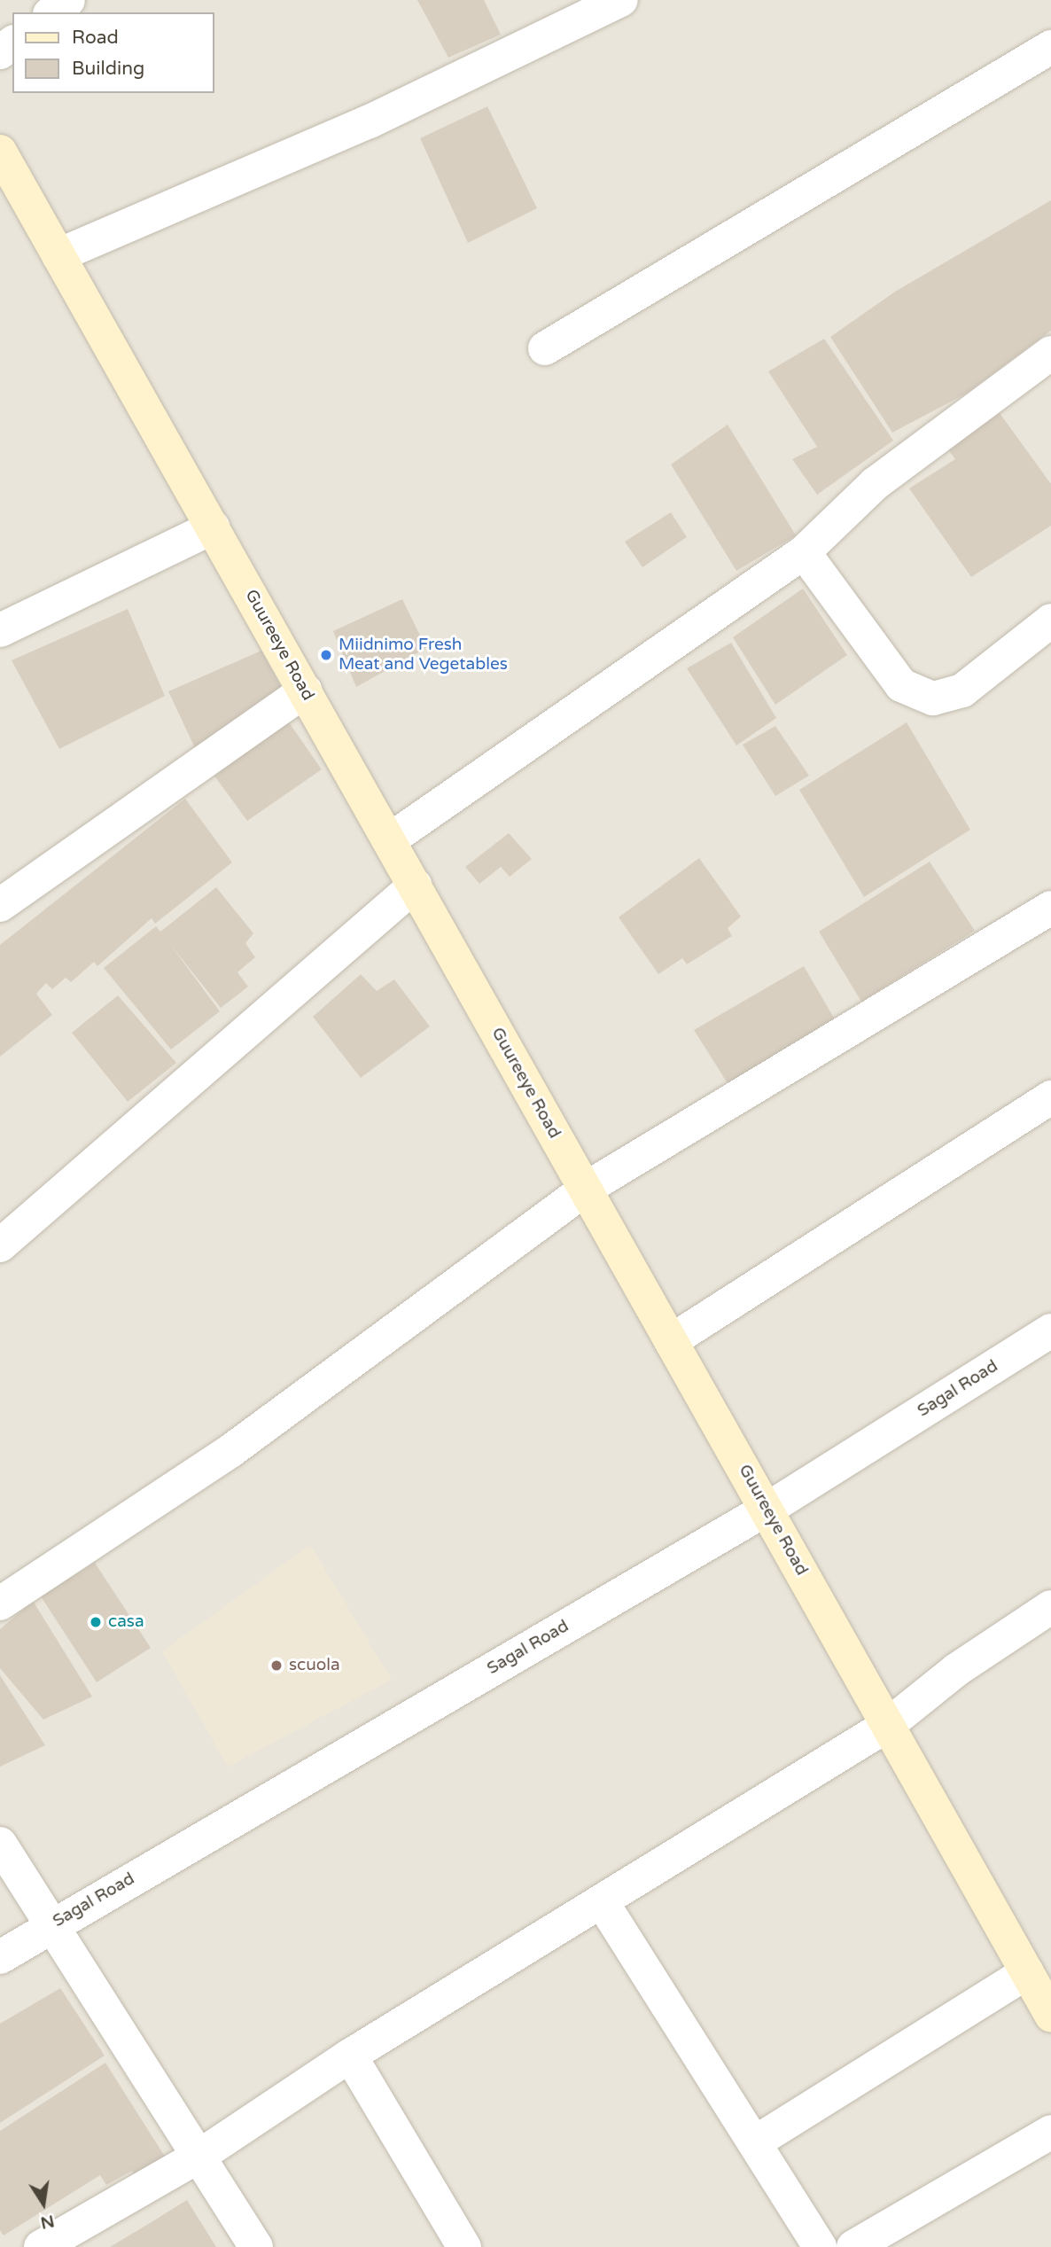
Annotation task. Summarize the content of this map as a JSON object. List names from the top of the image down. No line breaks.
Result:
{"streets":{"street":["Guureeye Road","Sagal Road"]},"crossings":[["Guureeye Road","Sagal Road"]],"places":["Miidnimo Fresh Meat and Vegetables","casa","scuola"],"legend":["Road","Building"],"north":"bottom"}
